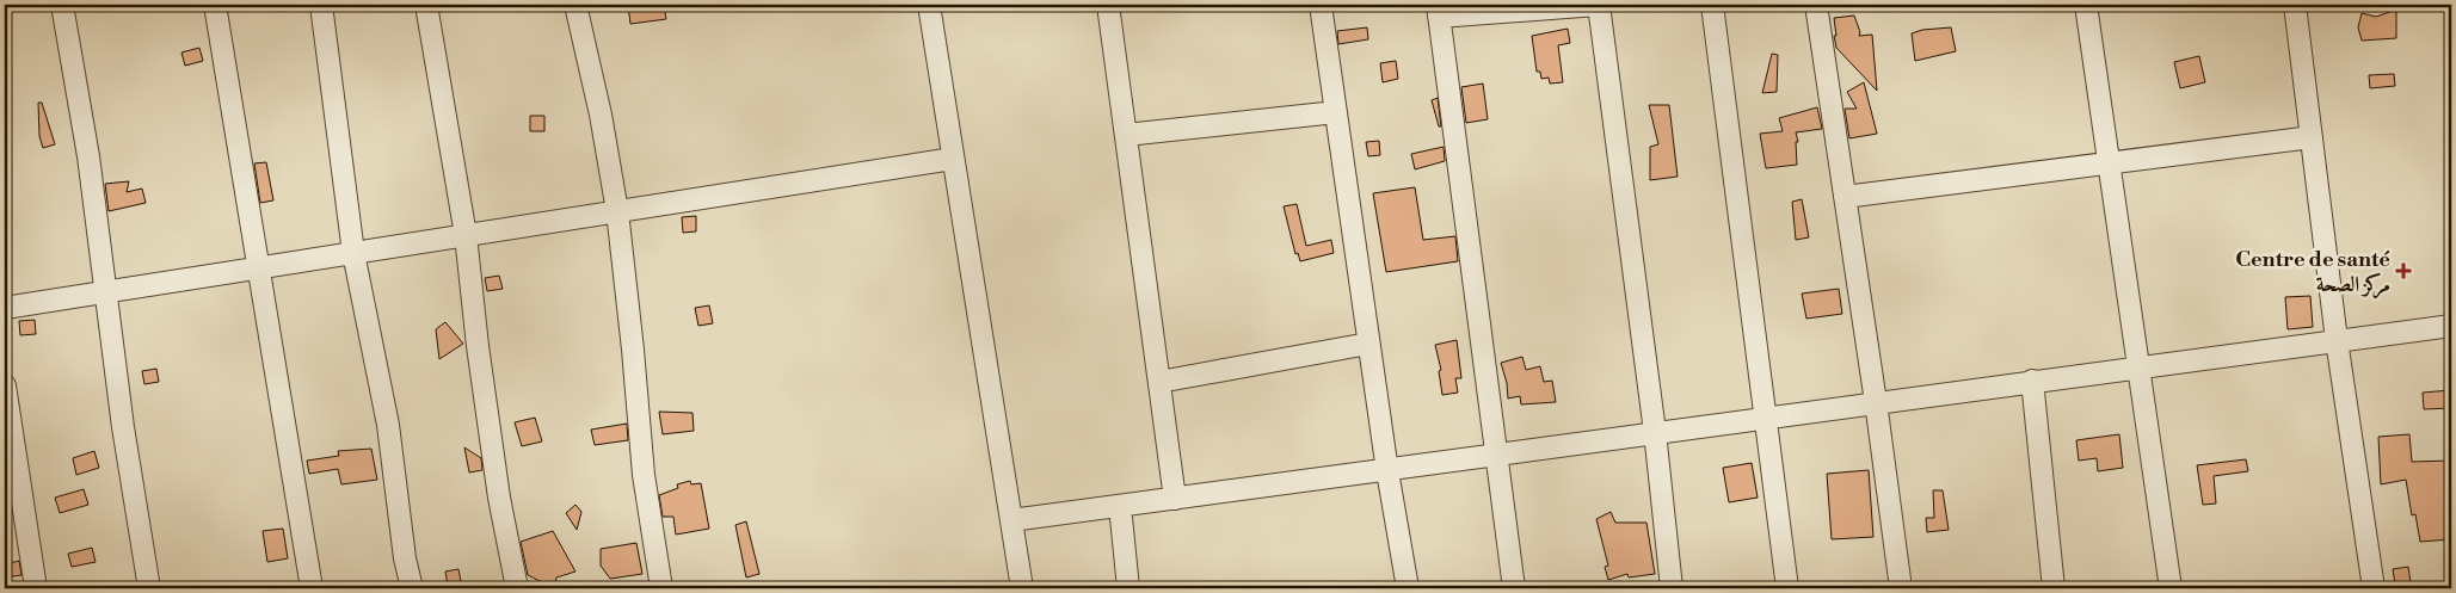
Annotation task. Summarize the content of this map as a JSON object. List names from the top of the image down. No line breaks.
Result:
{"places":{"health":["Centre de santé مركز الصحة"]}}
